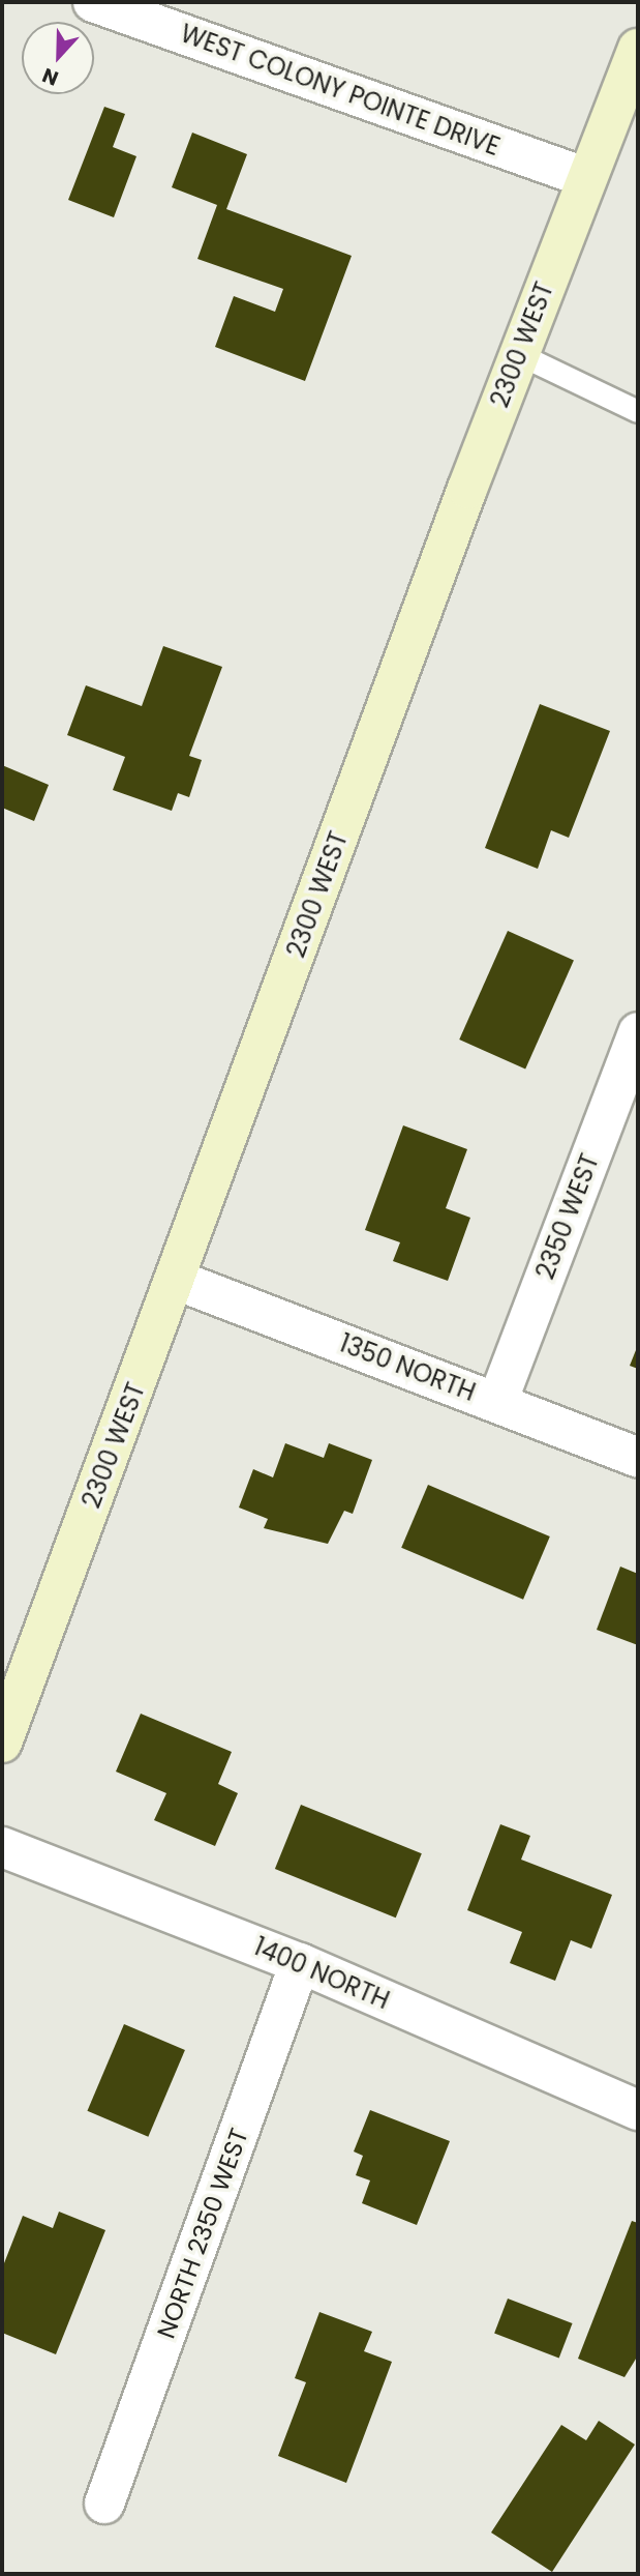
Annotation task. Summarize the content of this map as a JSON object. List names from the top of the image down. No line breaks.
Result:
{"streets":{"main road":["2300 WEST"],"street":["WEST COLONY POINTE DRIVE","2350 WEST","1350 NORTH","1400 NORTH","NORTH 2350 WEST"]},"crossings":[["WEST COLONY POINTE DRIVE","2300 WEST"],["2300 WEST","1350 NORTH"],["2350 WEST","1350 NORTH"],["1400 NORTH","NORTH 2350 WEST"]],"north":"bottom"}
